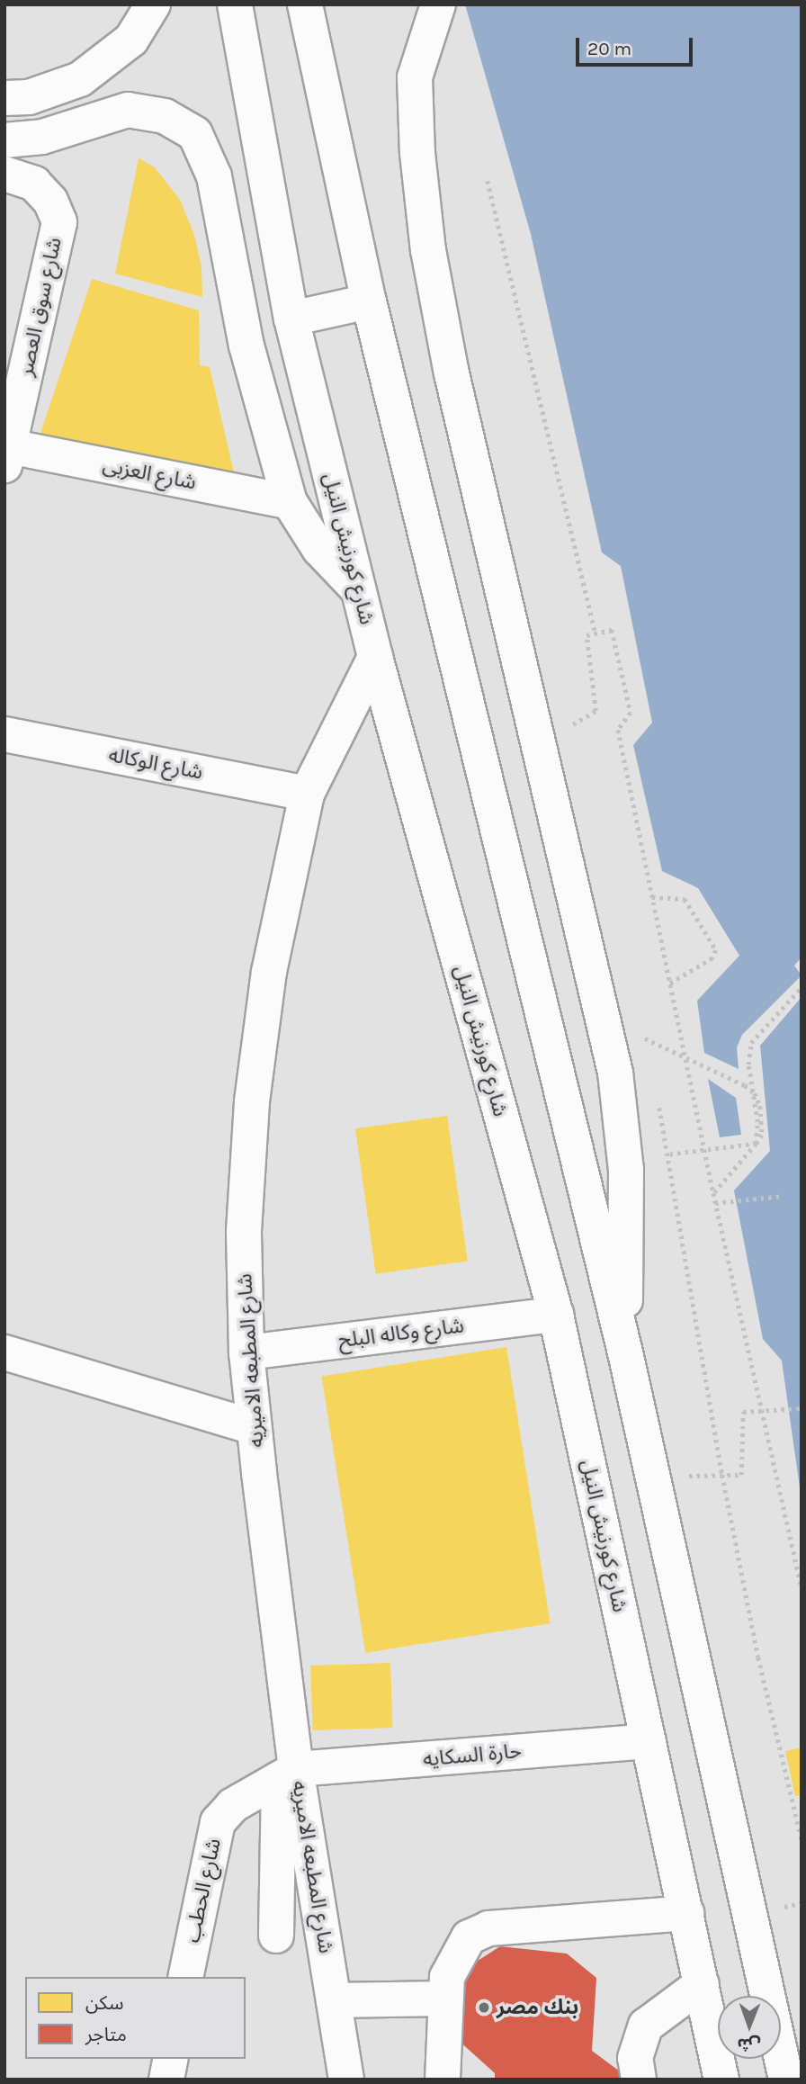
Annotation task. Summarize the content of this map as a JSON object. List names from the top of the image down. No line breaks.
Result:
{"streets":{"main road":["شارع سوق العصر","شارع العزبى","شارع كورنيش النيل","شارع الوكاله","شارع وكاله البلح","شارع المطبعه الاميريه","حارة السكايه","شارع الحطب"]},"crossings":[["شارع سوق العصر","شارع العزبى"],["شارع كورنيش النيل","شارع وكاله البلح"],["شارع كورنيش النيل","شارع المطبعه الاميريه"],["شارع كورنيش النيل","حارة السكايه"],["شارع الوكاله","شارع المطبعه الاميريه"],["شارع وكاله البلح","شارع المطبعه الاميريه"],["شارع المطبعه الاميريه","حارة السكايه"],["شارع المطبعه الاميريه","شارع الحطب"],["حارة السكايه","شارع الحطب"]],"places":["بنك مصر"],"legend":["سكن","متاجر"],"scale_bar":"20 m","north":"bottom"}
